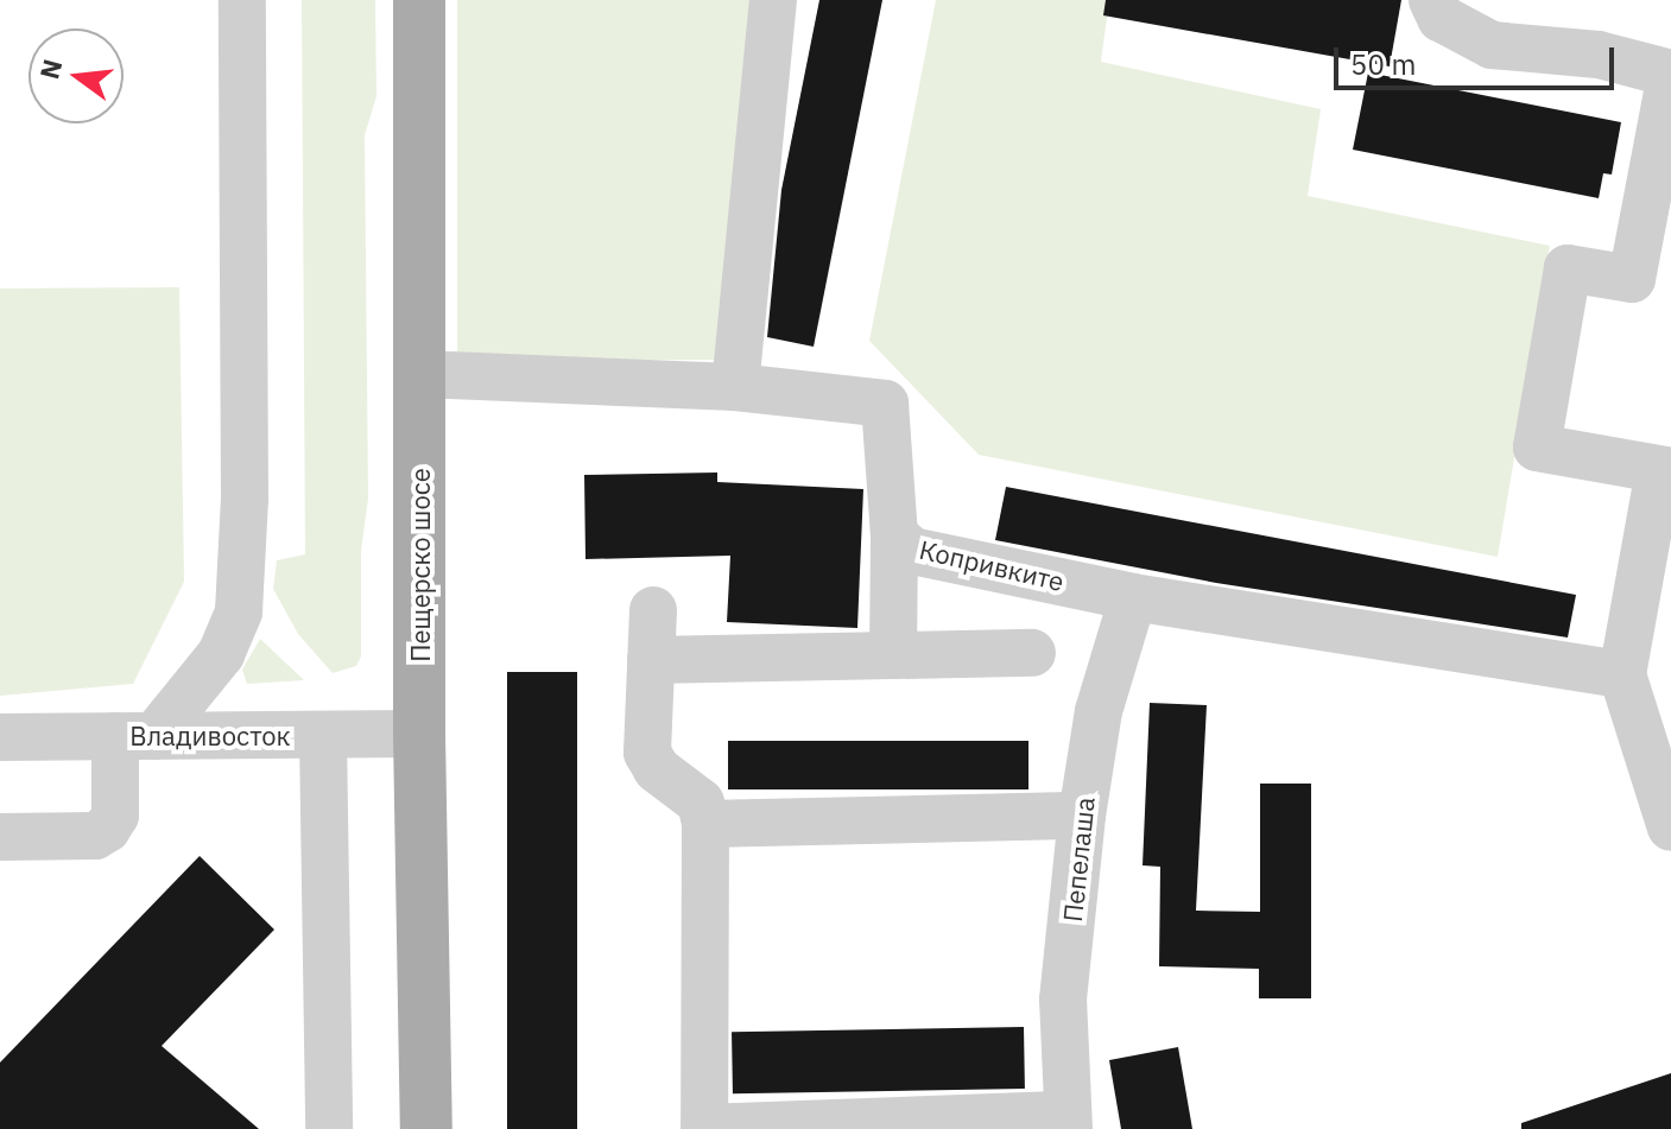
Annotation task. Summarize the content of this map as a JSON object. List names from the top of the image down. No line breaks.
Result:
{"streets":{"main road":["Пещерско шосе"],"street":["Копривките","Владивосток","Пепелаша"]},"crossings":[["Пещерско шосе","Копривките"],["Пещерско шосе","Владивосток"],["Копривките","Пепелаша"]],"scale_bar":"50 m","north":"left"}
